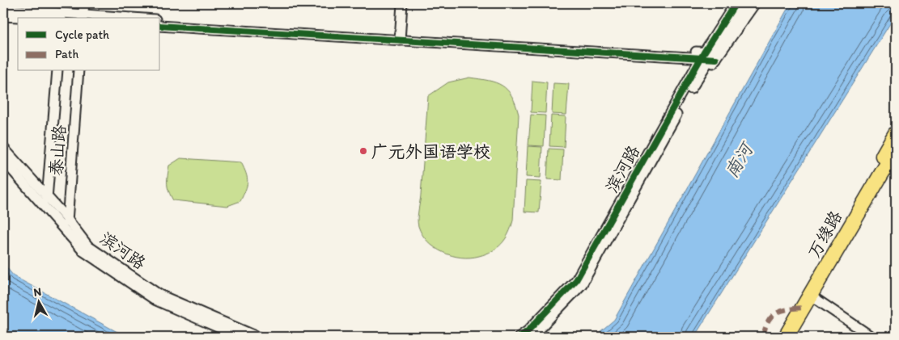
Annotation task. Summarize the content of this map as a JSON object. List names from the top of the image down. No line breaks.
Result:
{"streets":{"highway":["万缘路"],"street":["泰山路","滨河路"]},"crossings":[["泰山路","滨河路"]],"water":["南河"],"places":["广元外国语学校"],"legend":["Cycle path","Path"],"north":"top"}
